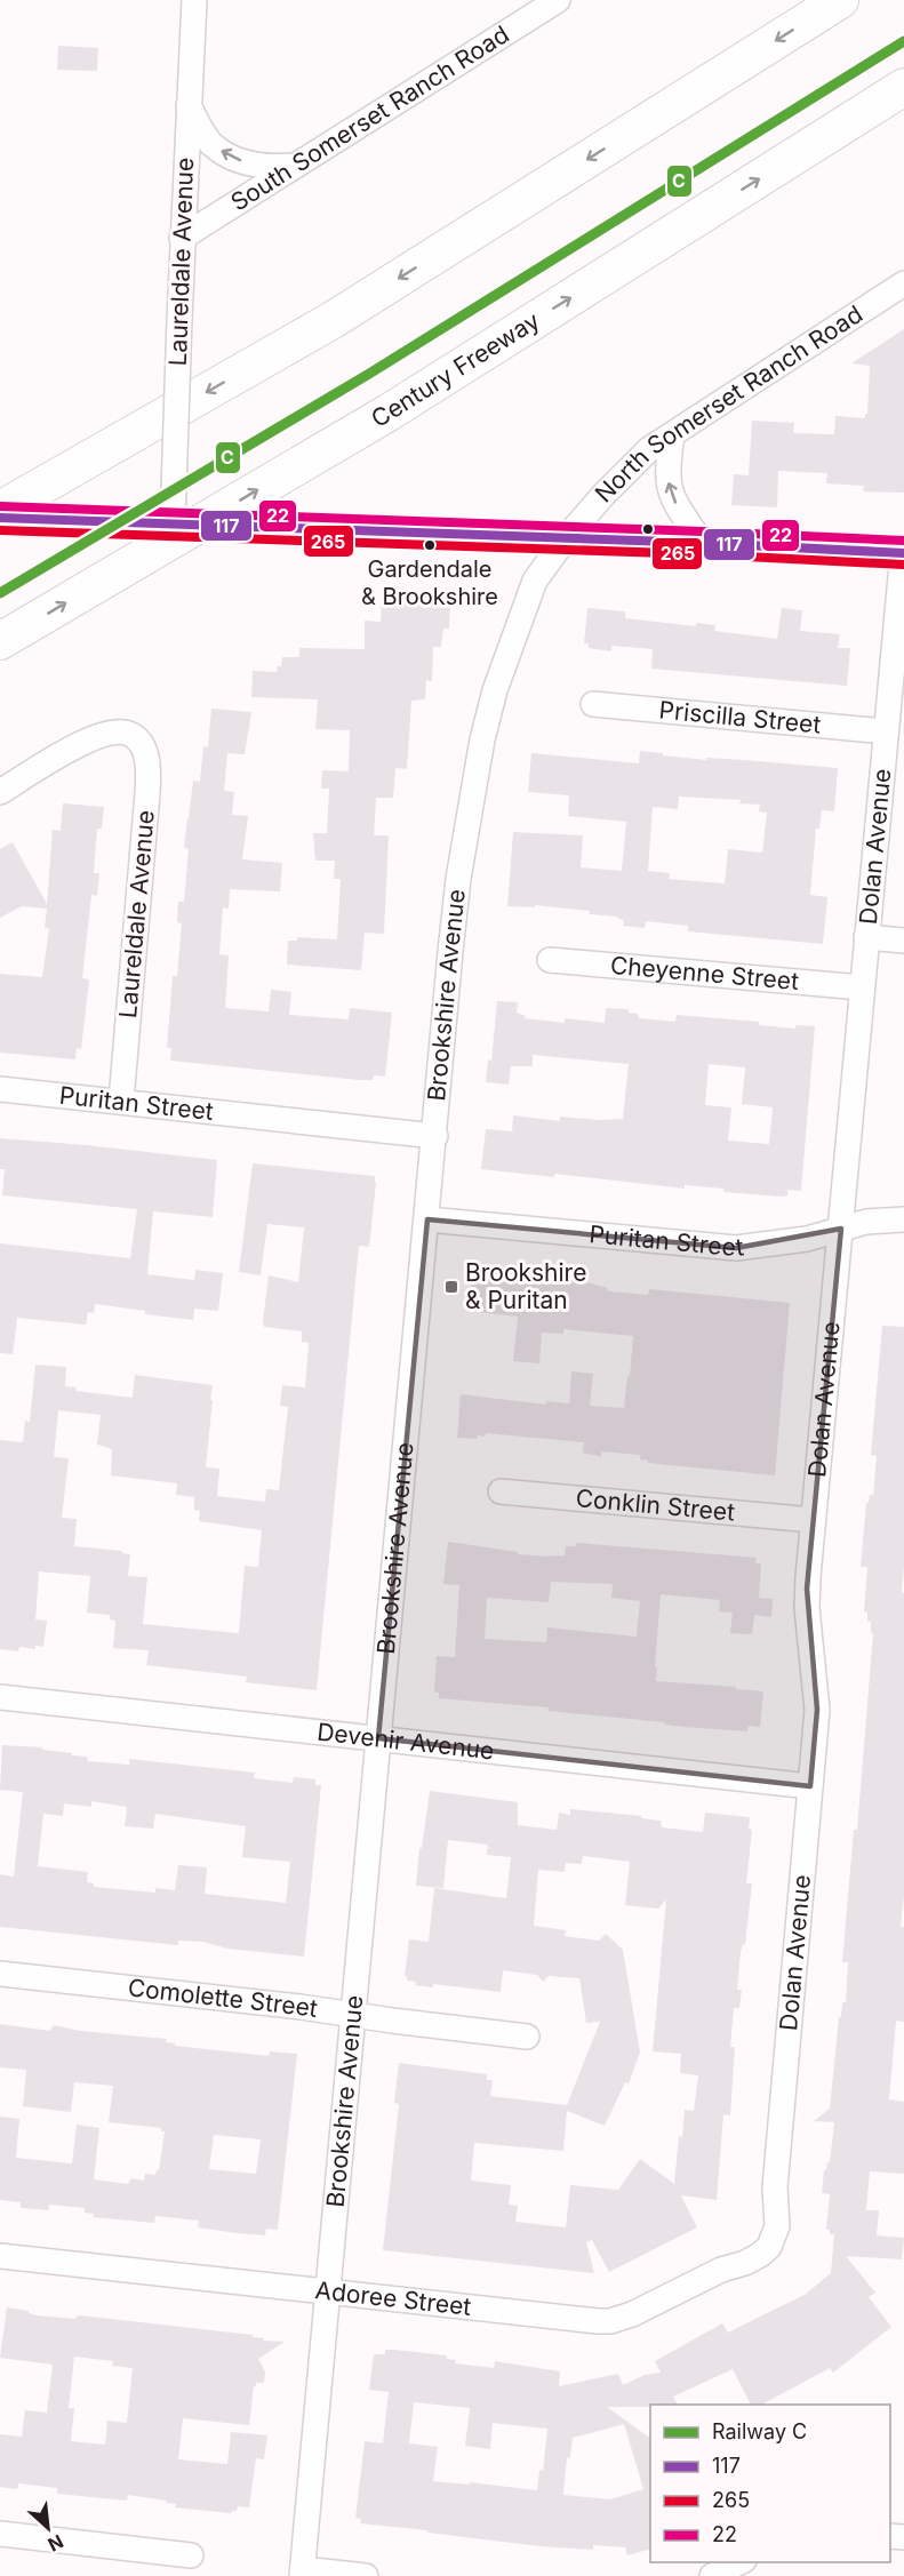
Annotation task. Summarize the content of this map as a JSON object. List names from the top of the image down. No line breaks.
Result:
{"streets":{"highway":["Century Freeway"],"street":["South Somerset Ranch Road","Laureldale Avenue","North Somerset Ranch Road","Priscilla Street","Dolan Avenue","Cheyenne Street","Brookshire Avenue","Puritan Street","Conklin Street","Devenir Avenue","Comolette Street","Adoree Street"]},"crossings":[["South Somerset Ranch Road","Laureldale Avenue"],["Laureldale Avenue","Puritan Street"],["North Somerset Ranch Road","Brookshire Avenue"],["Priscilla Street","Dolan Avenue"],["Dolan Avenue","Cheyenne Street"],["Dolan Avenue","Puritan Street"],["Dolan Avenue","Conklin Street"],["Dolan Avenue","Devenir Avenue"],["Dolan Avenue","Adoree Street"],["Brookshire Avenue","Puritan Street"],["Brookshire Avenue","Devenir Avenue"],["Brookshire Avenue","Comolette Street"],["Brookshire Avenue","Adoree Street"]],"places":{"other":["Gardendale & Brookshire"],"transit":["Brookshire & Puritan"]},"lines":["rail line C","transit line 22","transit line 117","transit line 265"],"legend":["Railway C","117","265","22"],"north":"bottom right"}
